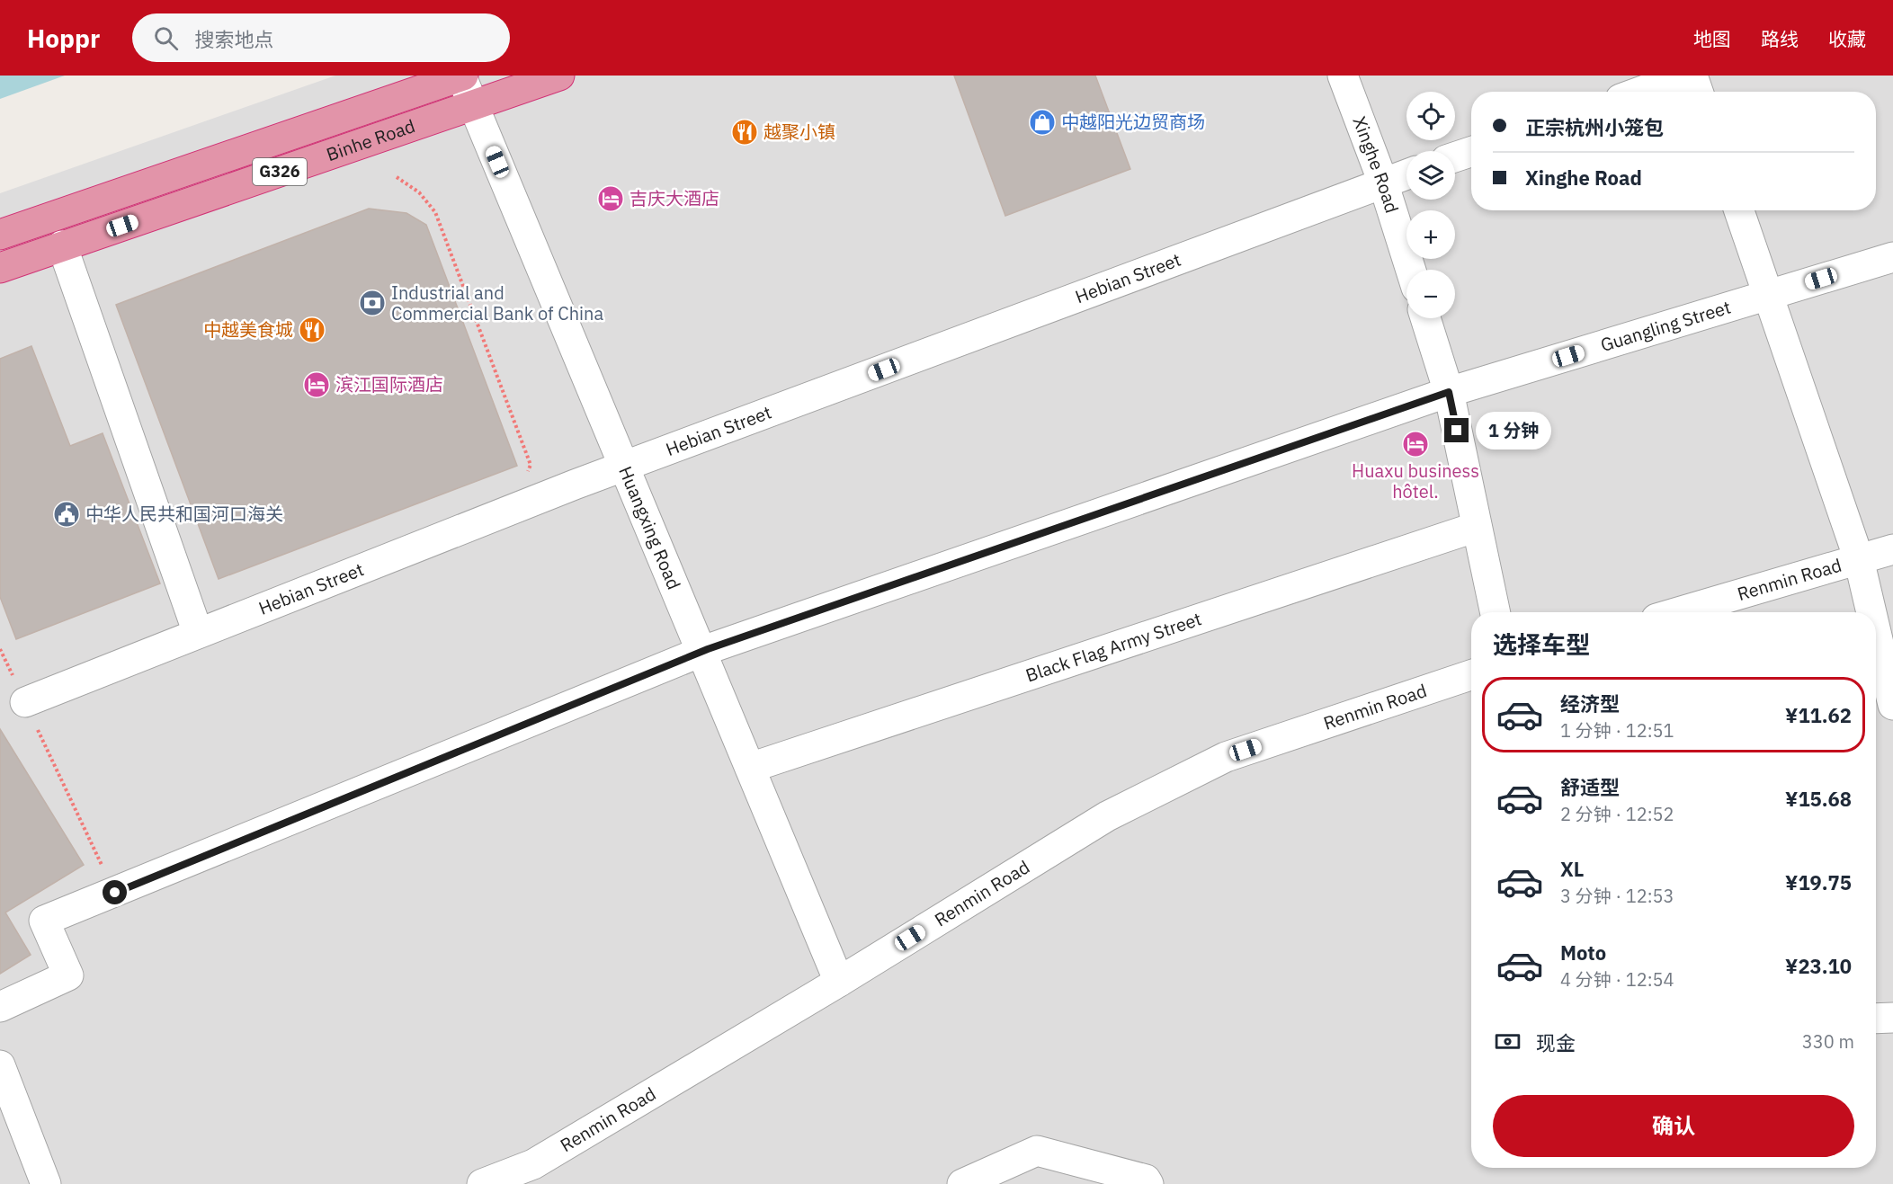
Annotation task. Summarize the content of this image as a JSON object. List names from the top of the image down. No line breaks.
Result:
{"streets":{"highway":["Binhe Road","G326"],"street":["Xinghe Road","Hebian Street","Guangling Street","Huangxing Road","Renmin Road","Black Flag Army Street"]},"crossings":[["Binhe Road","Huangxing Road"],["Xinghe Road","Hebian Street"],["Hebian Street","Huangxing Road"],["Guangling Street","Huangxing Road"],["Huangxing Road","Renmin Road"],["Huangxing Road","Black Flag Army Street"]],"places":{"shop":["中越阳光边贸商场"],"restaurant":["越聚小镇","中越美食城"],"hotel":["吉庆大酒店","滨江国际酒店","Huaxu business hôtel."],"bank":["Industrial and Commercial Bank of China"],"public building":["中华人民共和国河口海关"]},"page":{"header":"Hoppr","search":"搜索地点","nav":["地图","路线","收藏"],"map_buttons":["+","−"],"banner":["正宗杭州小笼包","Xinghe Road"],"bubble":"1 分钟","heading":"选择车型","list":[{"name":"经济型","note":"1 分钟 · 12:51","value":"¥11.62"},{"name":"舒适型","note":"2 分钟 · 12:52","value":"¥15.68"},{"name":"XL","note":"3 分钟 · 12:53","value":"¥19.75"},{"name":"Moto","note":"4 分钟 · 12:54","value":"¥23.10"}],"pay":["现金","330 m"],"buttons":"确认"}}
